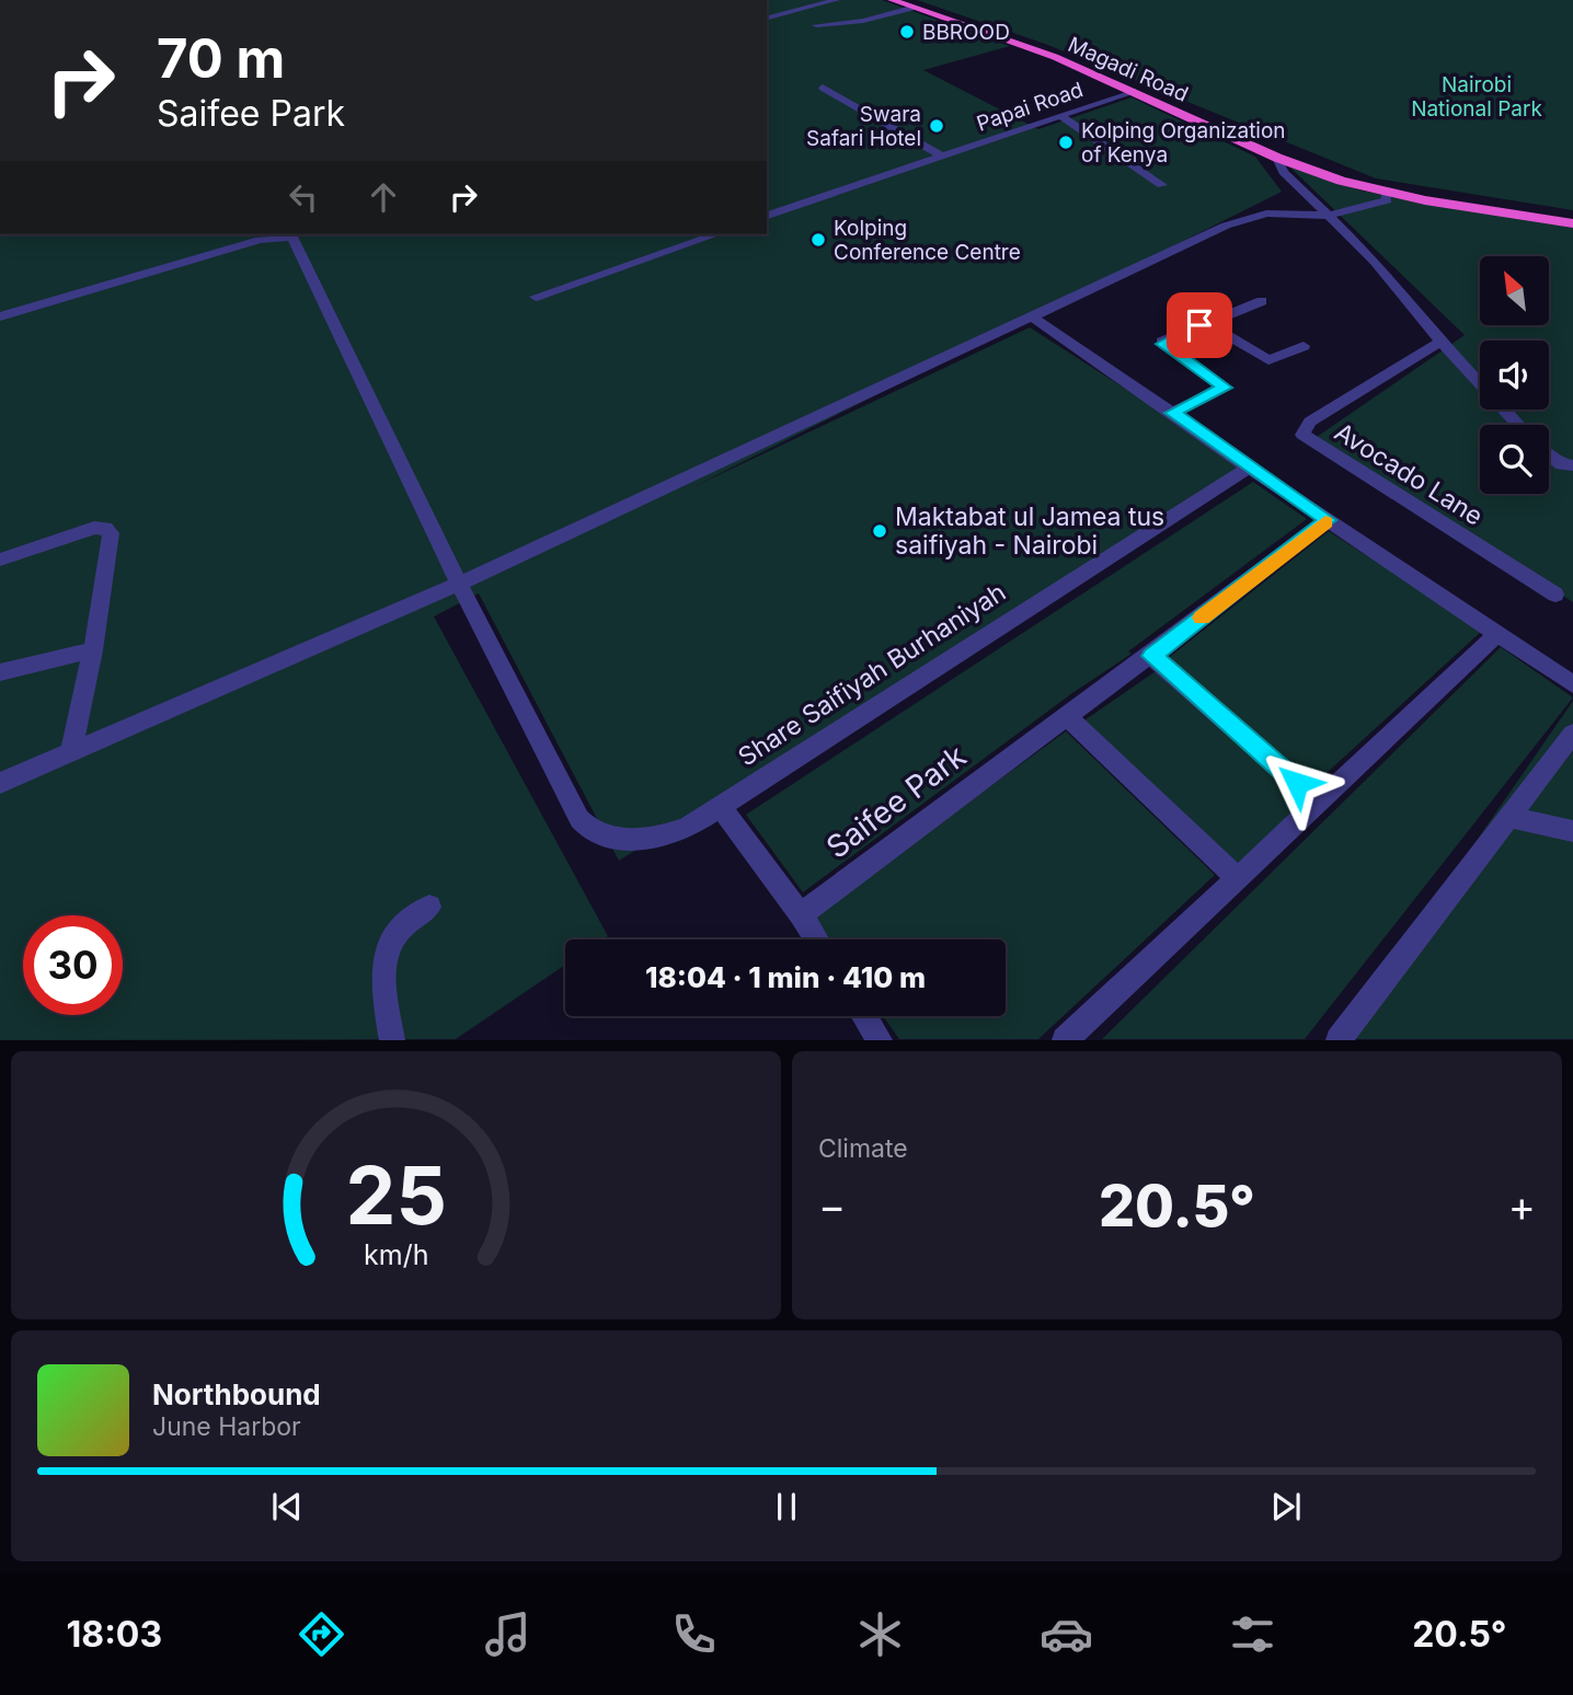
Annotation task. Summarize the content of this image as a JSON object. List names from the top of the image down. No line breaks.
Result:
{"streets":{"highway":["Magadi Road"],"street":["Papai Road","Avocado Lane","Share Saifiyah Burhaniyah","Saifee Park"]},"crossings":[["Magadi Road","Papai Road"]],"parks":["Nairobi National Park"],"places":["BBROOD","Swara Safari Hotel","Kolping Organization of Kenya","Kolping Conference Centre","Maktabat ul Jamea tus saifiyah - Nairobi"],"north":"top left","page":{"turn":["70 m","Saifee Park"],"limit":"30","trip":"18:04 · 1 min · 410 m","tile":"Climate","heat":["−","20.5°","+"],"song":["Northbound","June Harbor"],"tabs":["18:03","20.5°"],"gauge":["25","km/h"]}}
